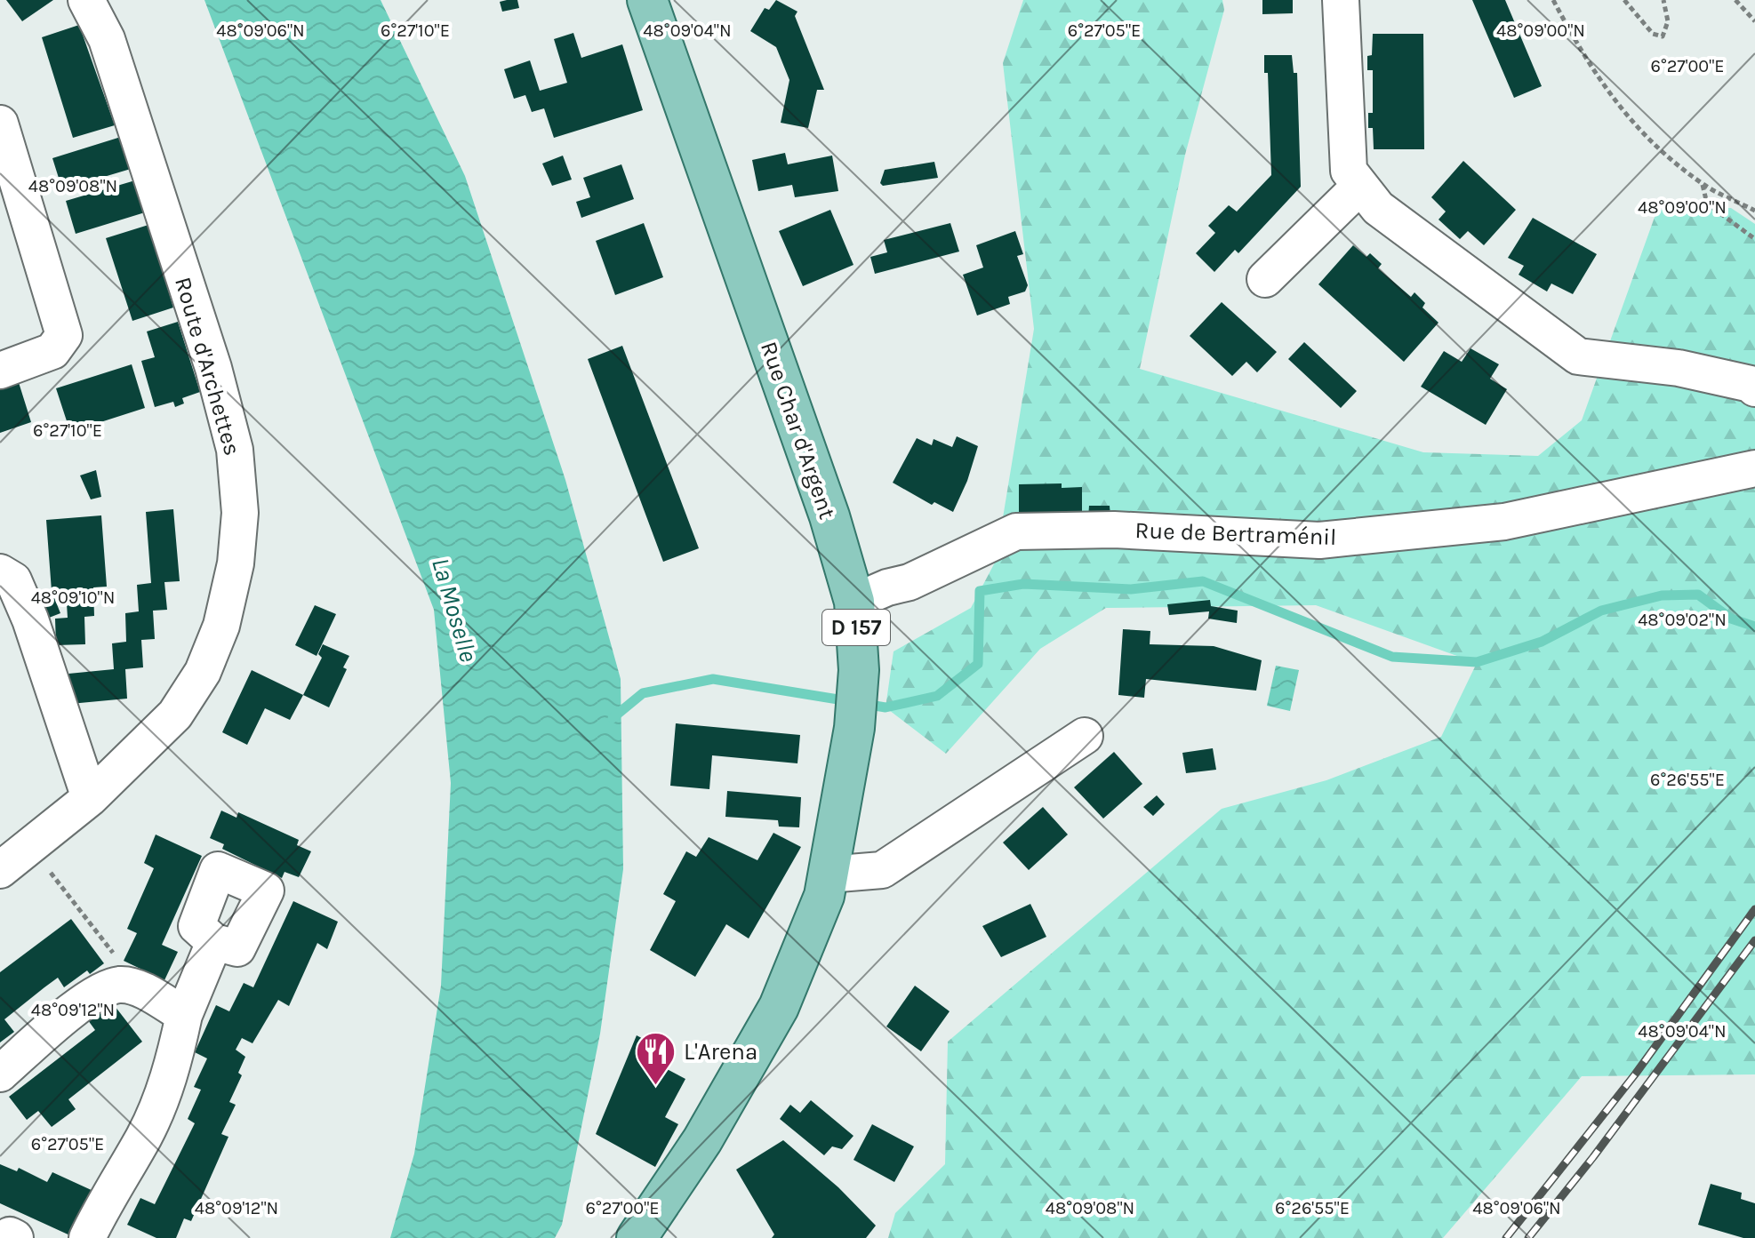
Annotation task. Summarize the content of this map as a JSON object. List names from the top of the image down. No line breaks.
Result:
{"streets":{"main road":["Rue Char d'Argent","D 157"],"street":["Route d'Archettes","Rue de Bertraménil"]},"crossings":[["Rue Char d'Argent","Rue de Bertraménil"]],"water":["La Moselle"],"places":{"restaurant":["L'Arena"]},"coordinates":["48°09'06\"N","48°09'04\"N","48°09'00\"N","6°27'05\"E","6°27'10\"E","6°27'00\"E","48°09'08\"N","48°09'10\"N","48°09'02\"N","6°26'55\"E","48°09'12\"N"]}
